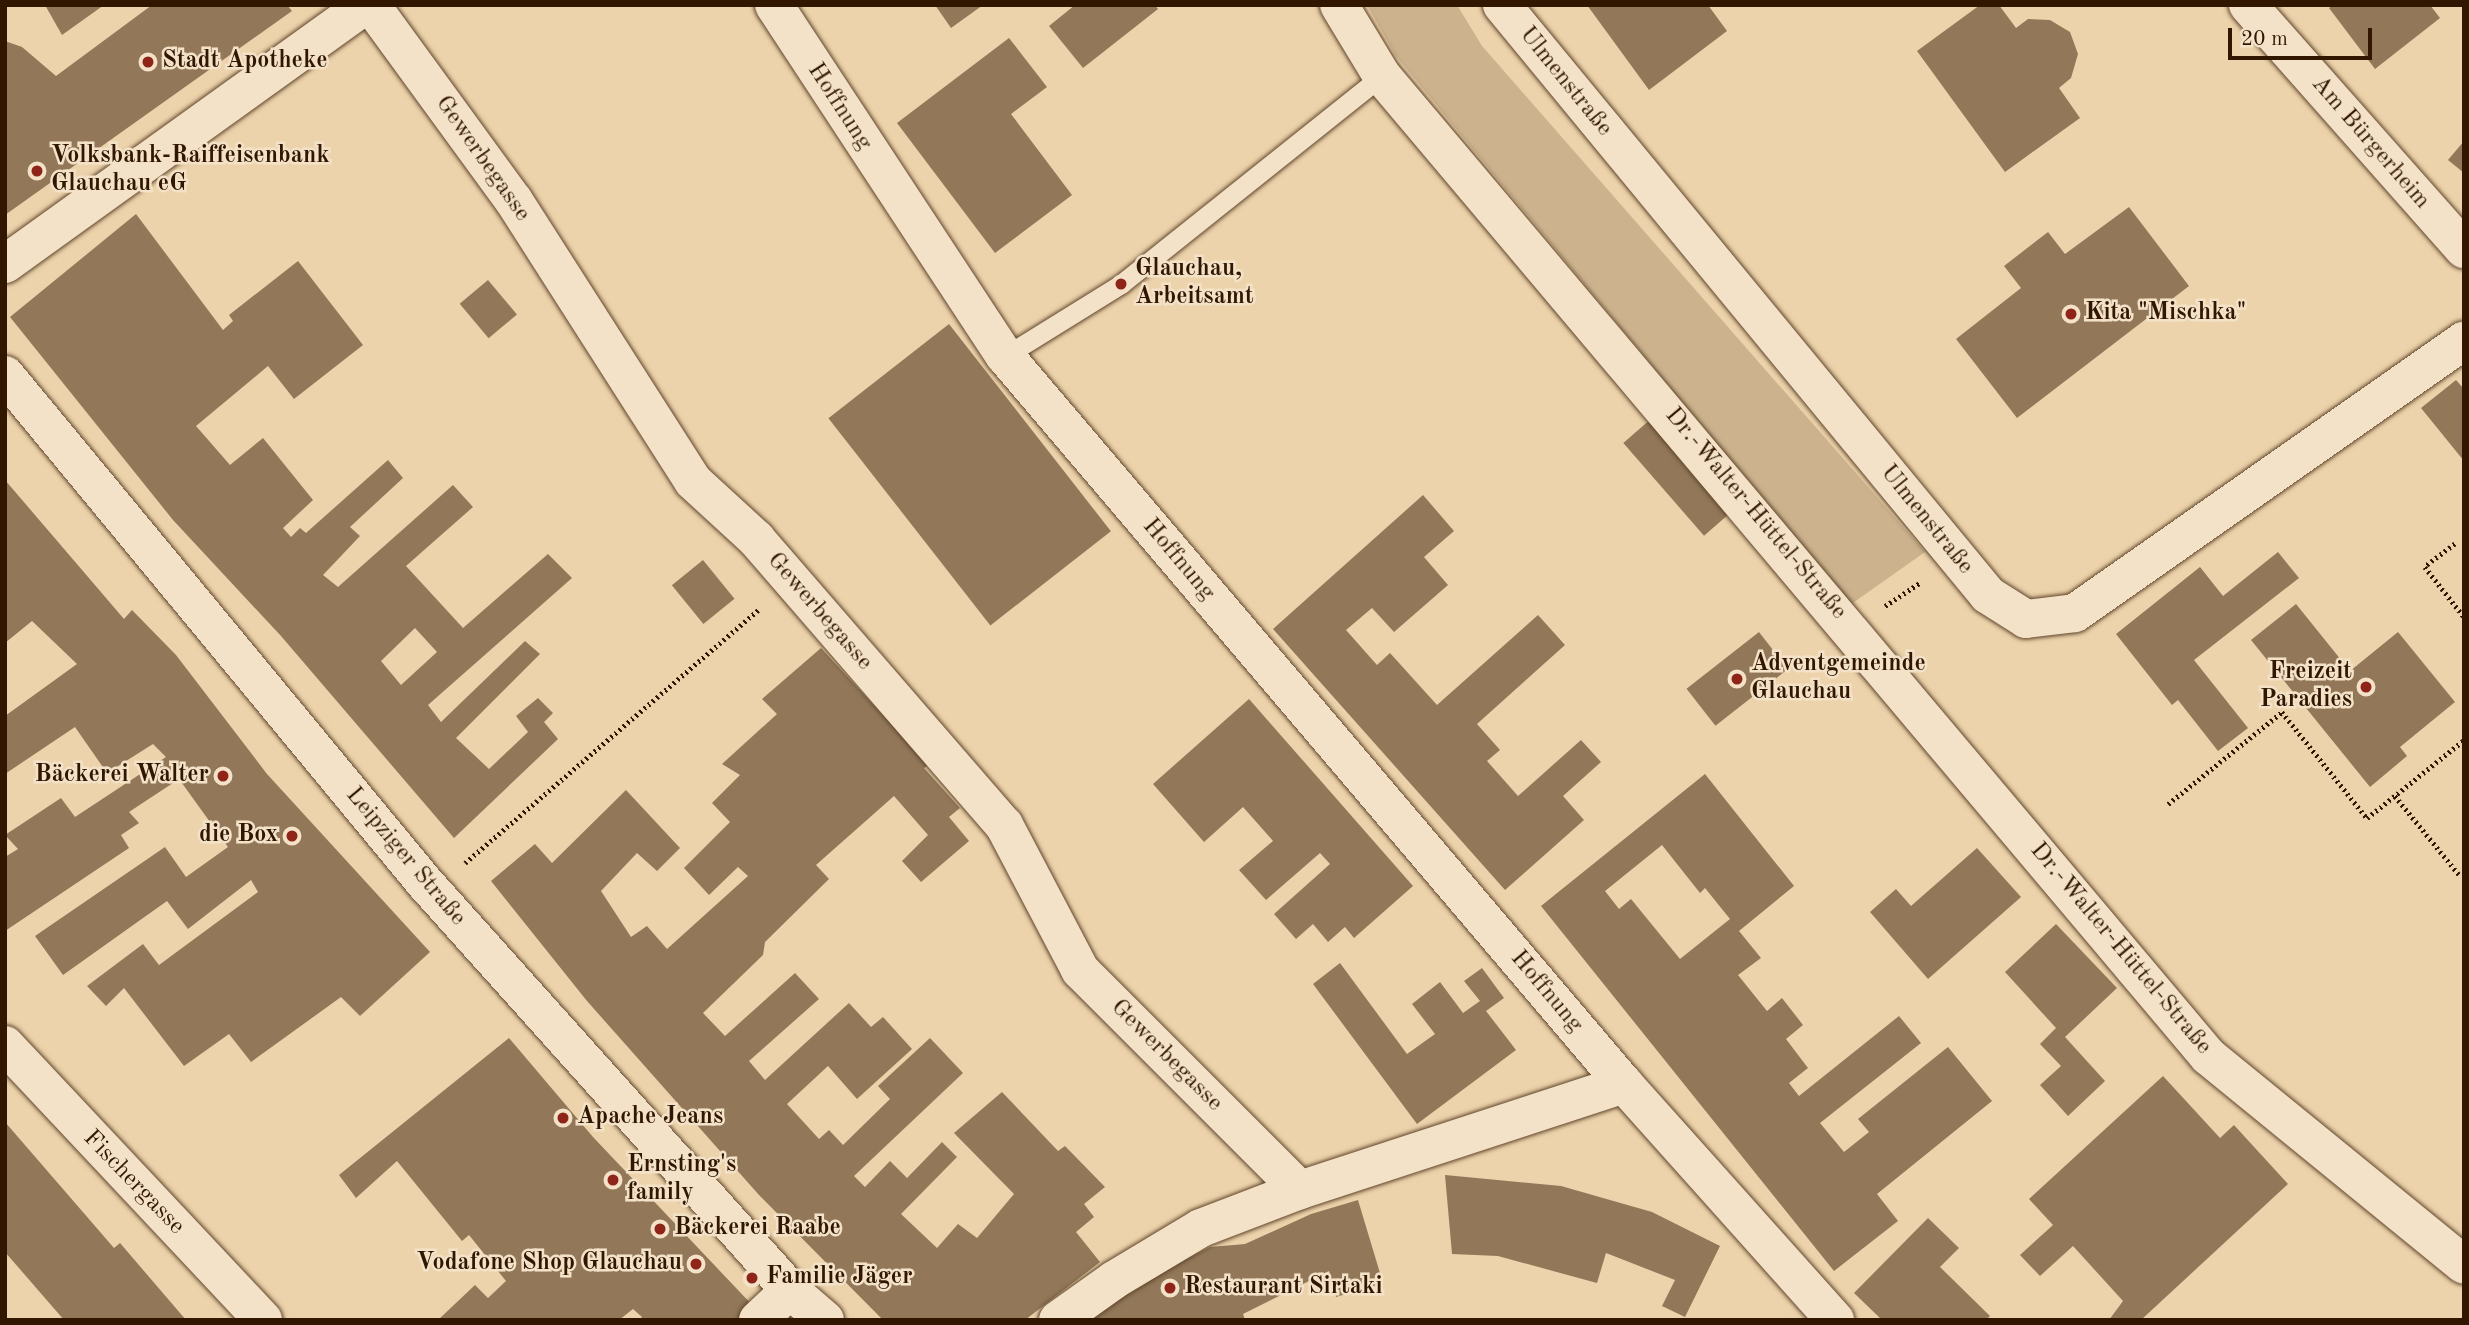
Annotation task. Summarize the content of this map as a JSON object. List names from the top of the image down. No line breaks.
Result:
{"streets":{"street":["Ulmenstraße","Hoffnung","Am Bürgerheim","Gewerbegasse","Dr.-Walter-Hüttel-Straße","Leipziger Straße","Fischergasse"]},"places":["Stadt Apotheke","Volksbank-Raiffeisenbank Glauchau eG","Glauchau, Arbeitsamt","Kita \"Mischka\"","Adventgemeinde Glauchau","Freizeit Paradies","Bäckerei Walter","die Box","Apache Jeans","Ernsting's family","Bäckerei Raabe","Vodafone Shop Glauchau","Familie Jäger","Restaurant Sirtaki"],"scale_bar":"20 m"}
